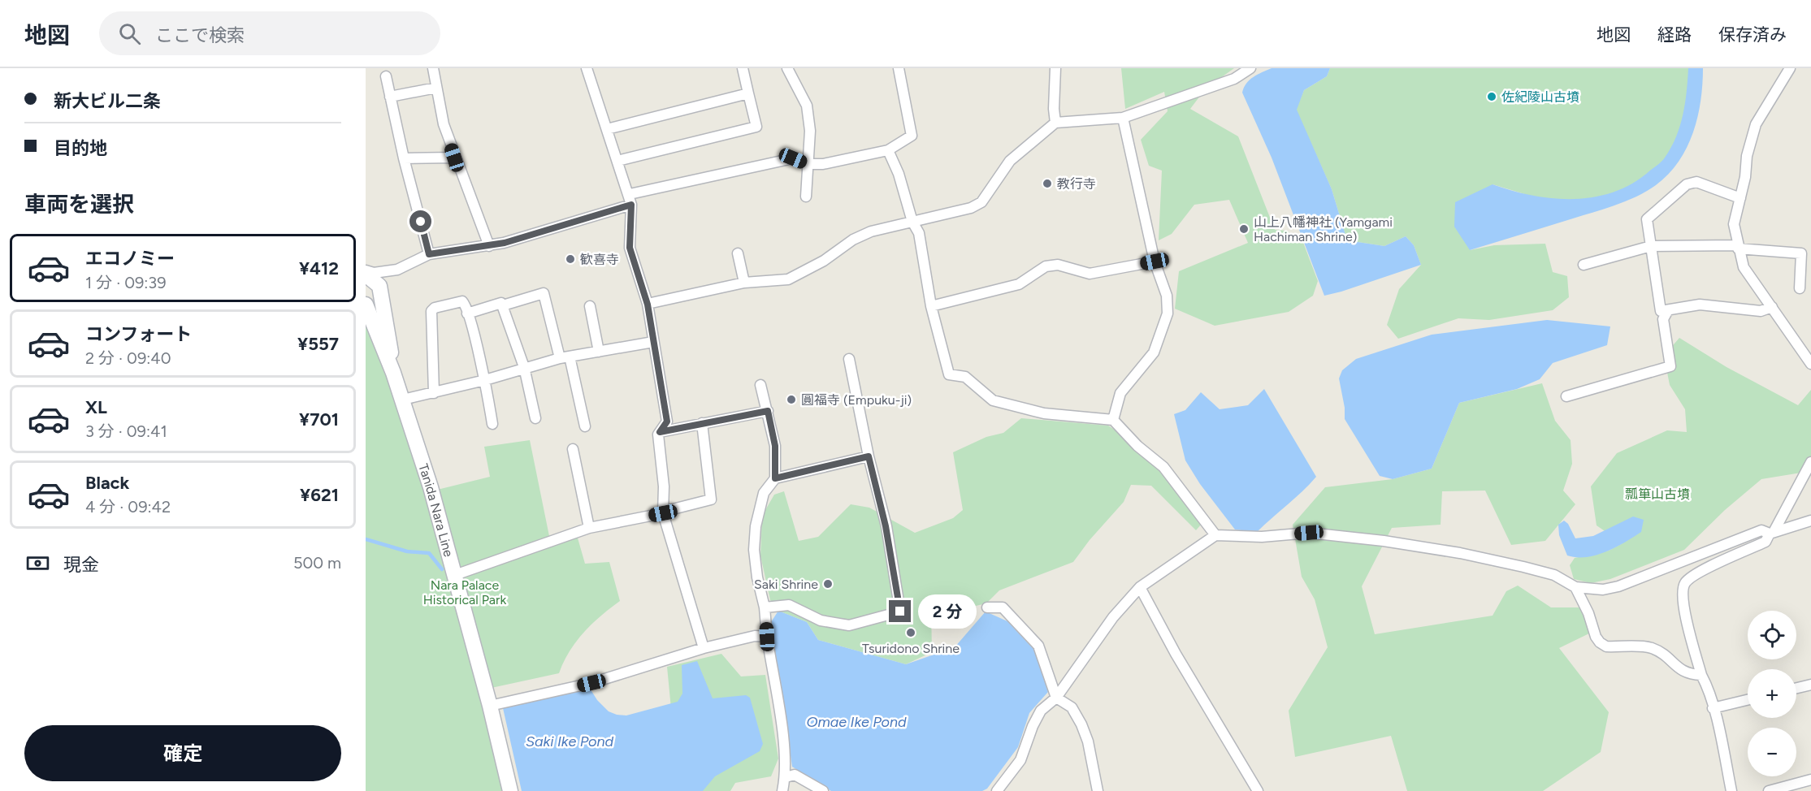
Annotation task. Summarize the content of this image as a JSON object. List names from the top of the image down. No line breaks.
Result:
{"streets":{"main road":["Tanida Nara Line"]},"water":["Omae Ike Pond","Saki Ike Pond"],"parks":["瓢箪山古墳","Nara Palace Historical Park"],"places":["佐紀陵山古墳","教行寺","山上八幡神社 (Yamgami Hachiman Shrine)","歓喜寺","圓福寺 (Empuku-ji)","Saki Shrine","Tsuridono Shrine"],"page":{"header":"地図","search":"ここで検索","nav":["地図","経路","保存済み"],"banner":["新大ビル二条","目的地"],"heading":"車両を選択","list":[{"name":"エコノミー","note":"1 分 · 09:39","value":"¥412"},{"name":"コンフォート","note":"2 分 · 09:40","value":"¥557"},{"name":"XL","note":"3 分 · 09:41","value":"¥701"},{"name":"Black","note":"4 分 · 09:42","value":"¥621"}],"pay":["現金","500 m"],"bubble":"2 分","map_buttons":["+","−"],"buttons":"確定"}}
